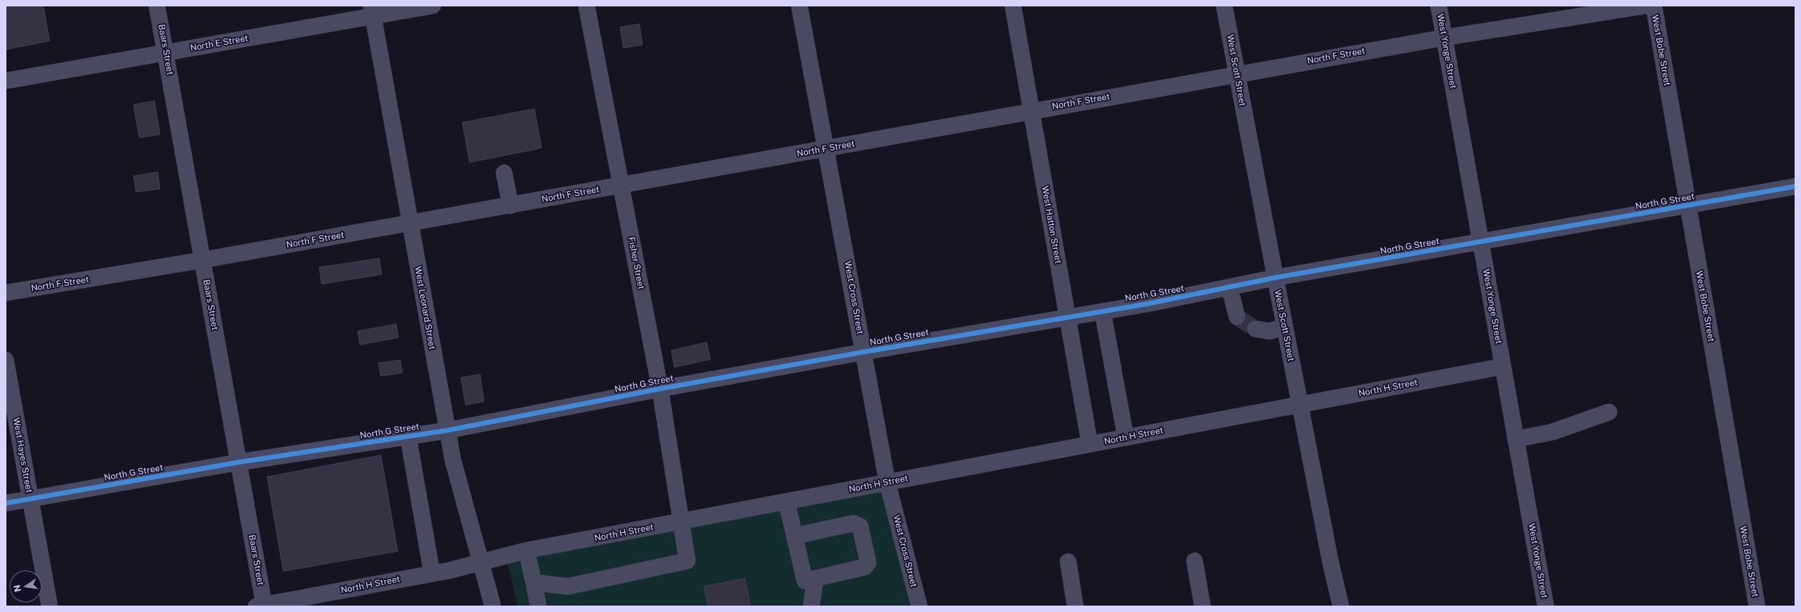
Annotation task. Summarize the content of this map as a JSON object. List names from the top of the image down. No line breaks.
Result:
{"streets":{"street":["North E Street","Baars Street","West Bobe Street","West Yonge Street","North F Street","West Scott Street","North G Street","West Hatton Street","Fisher Street","West Cross Street","West Leonard Street","North H Street","West Hayes Street"]},"crossings":[["North E Street","Baars Street"],["North E Street","West Leonard Street"],["Baars Street","North F Street"],["Baars Street","North G Street"],["Baars Street","North H Street"],["West Bobe Street","North G Street"],["West Yonge Street","North F Street"],["West Yonge Street","North G Street"],["West Yonge Street","North H Street"],["North F Street","West Scott Street"],["North F Street","West Hatton Street"],["North F Street","Fisher Street"],["North F Street","West Cross Street"],["North F Street","West Leonard Street"],["West Scott Street","North G Street"],["West Scott Street","North H Street"],["North G Street","West Hatton Street"],["North G Street","Fisher Street"],["North G Street","West Cross Street"],["North G Street","West Leonard Street"],["North G Street","West Hayes Street"],["West Hatton Street","North H Street"],["Fisher Street","North H Street"],["West Cross Street","North H Street"],["West Leonard Street","North H Street"]],"north":"left"}
